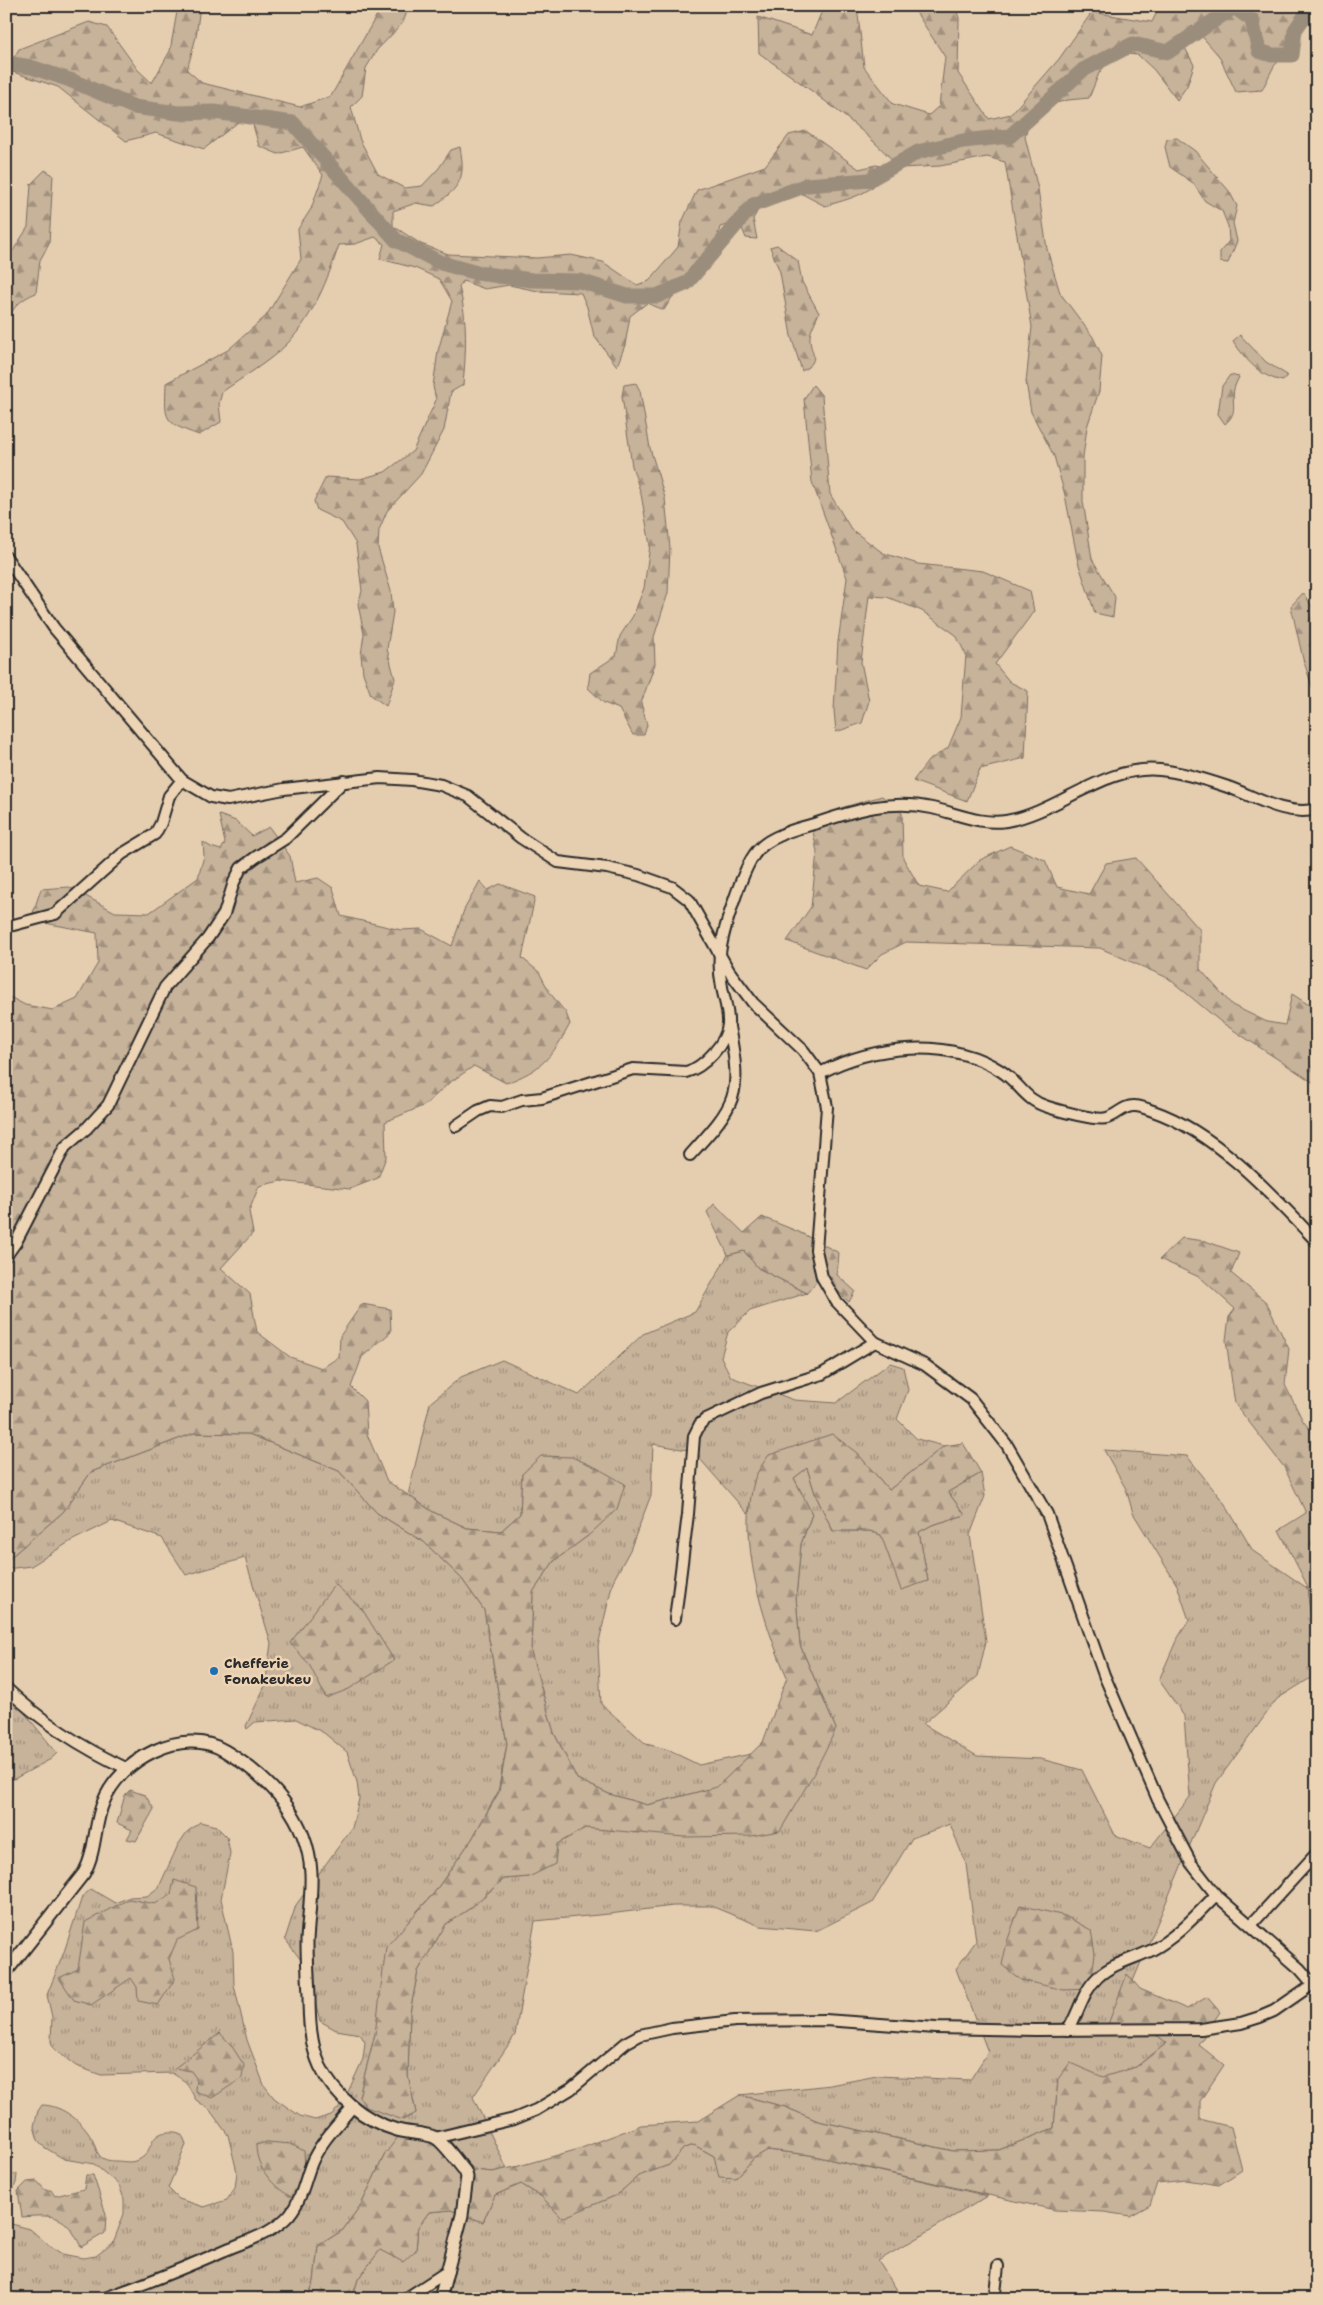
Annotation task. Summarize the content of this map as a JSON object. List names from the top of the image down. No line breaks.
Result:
{"places":["Chefferie Fonakeukeu"]}
